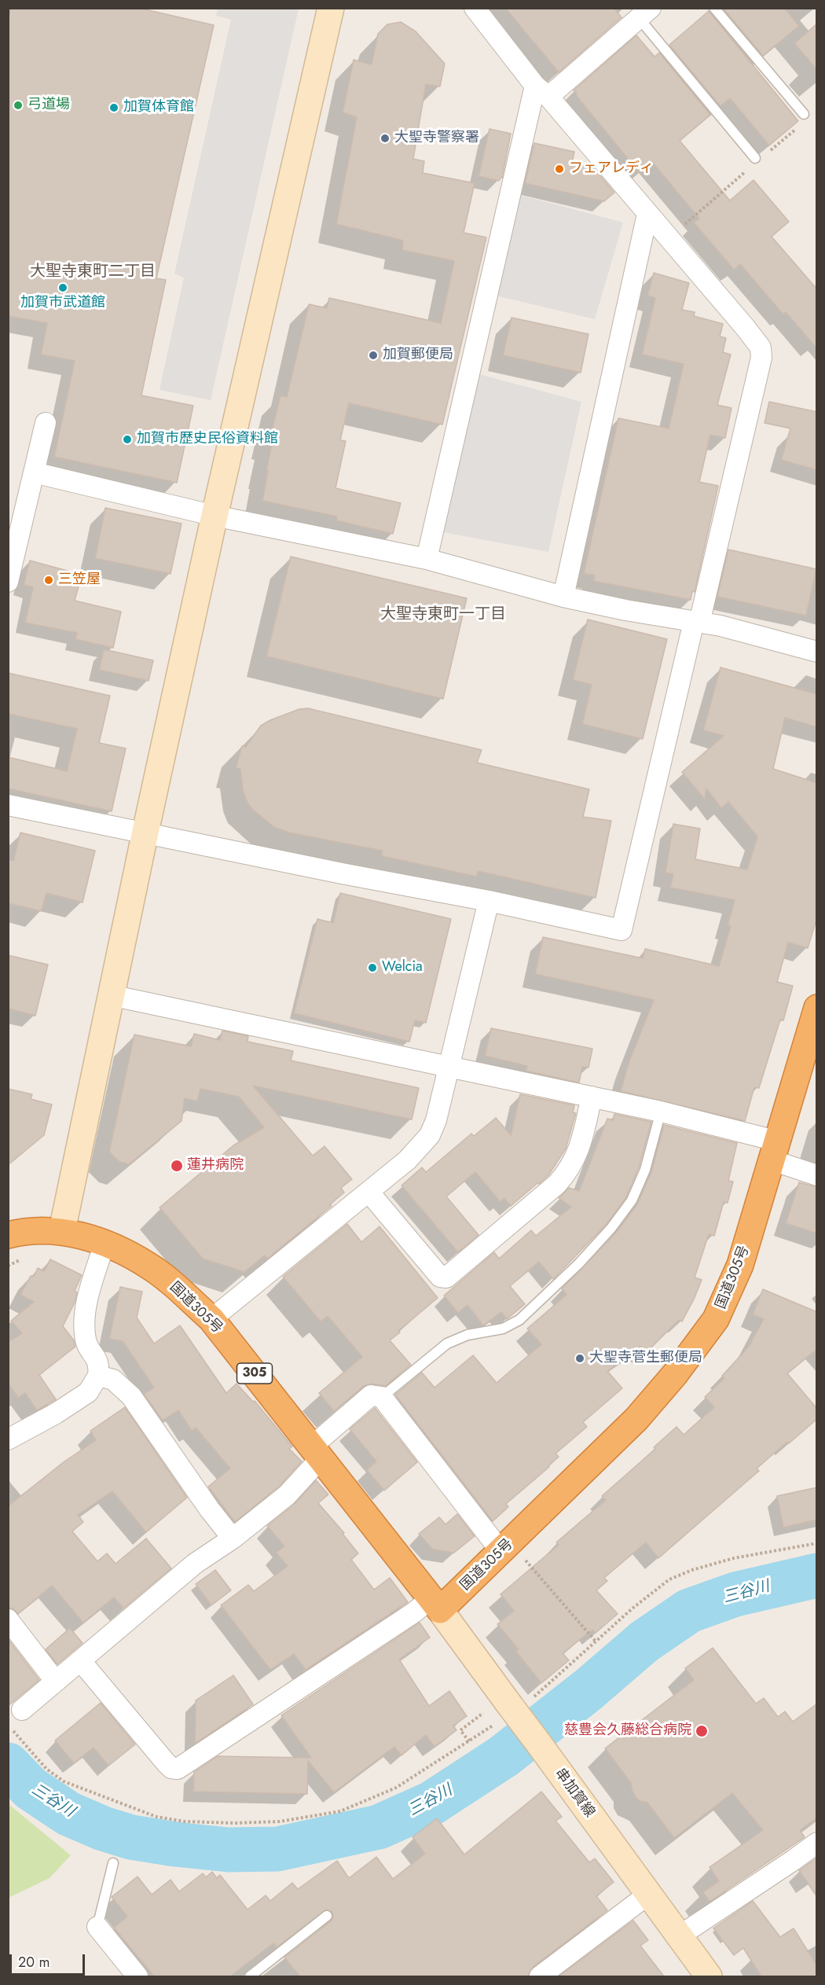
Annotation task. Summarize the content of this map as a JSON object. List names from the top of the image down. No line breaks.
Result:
{"streets":{"highway":["国道305号","305"],"street":["串加賀線"]},"crossings":[["国道305号","串加賀線"]],"districts":["大聖寺東町二丁目","大聖寺東町一丁目"],"water":["三谷川"],"places":["弓道場","加賀体育館","大聖寺警察署","フェアレディ","加賀市武道館","加賀郵便局","加賀市歴史民俗資料館","三笠屋","Welcia","蓮井病院","大聖寺菅生郵便局","慈豊会久藤総合病院"],"scale_bar":"20 m"}
